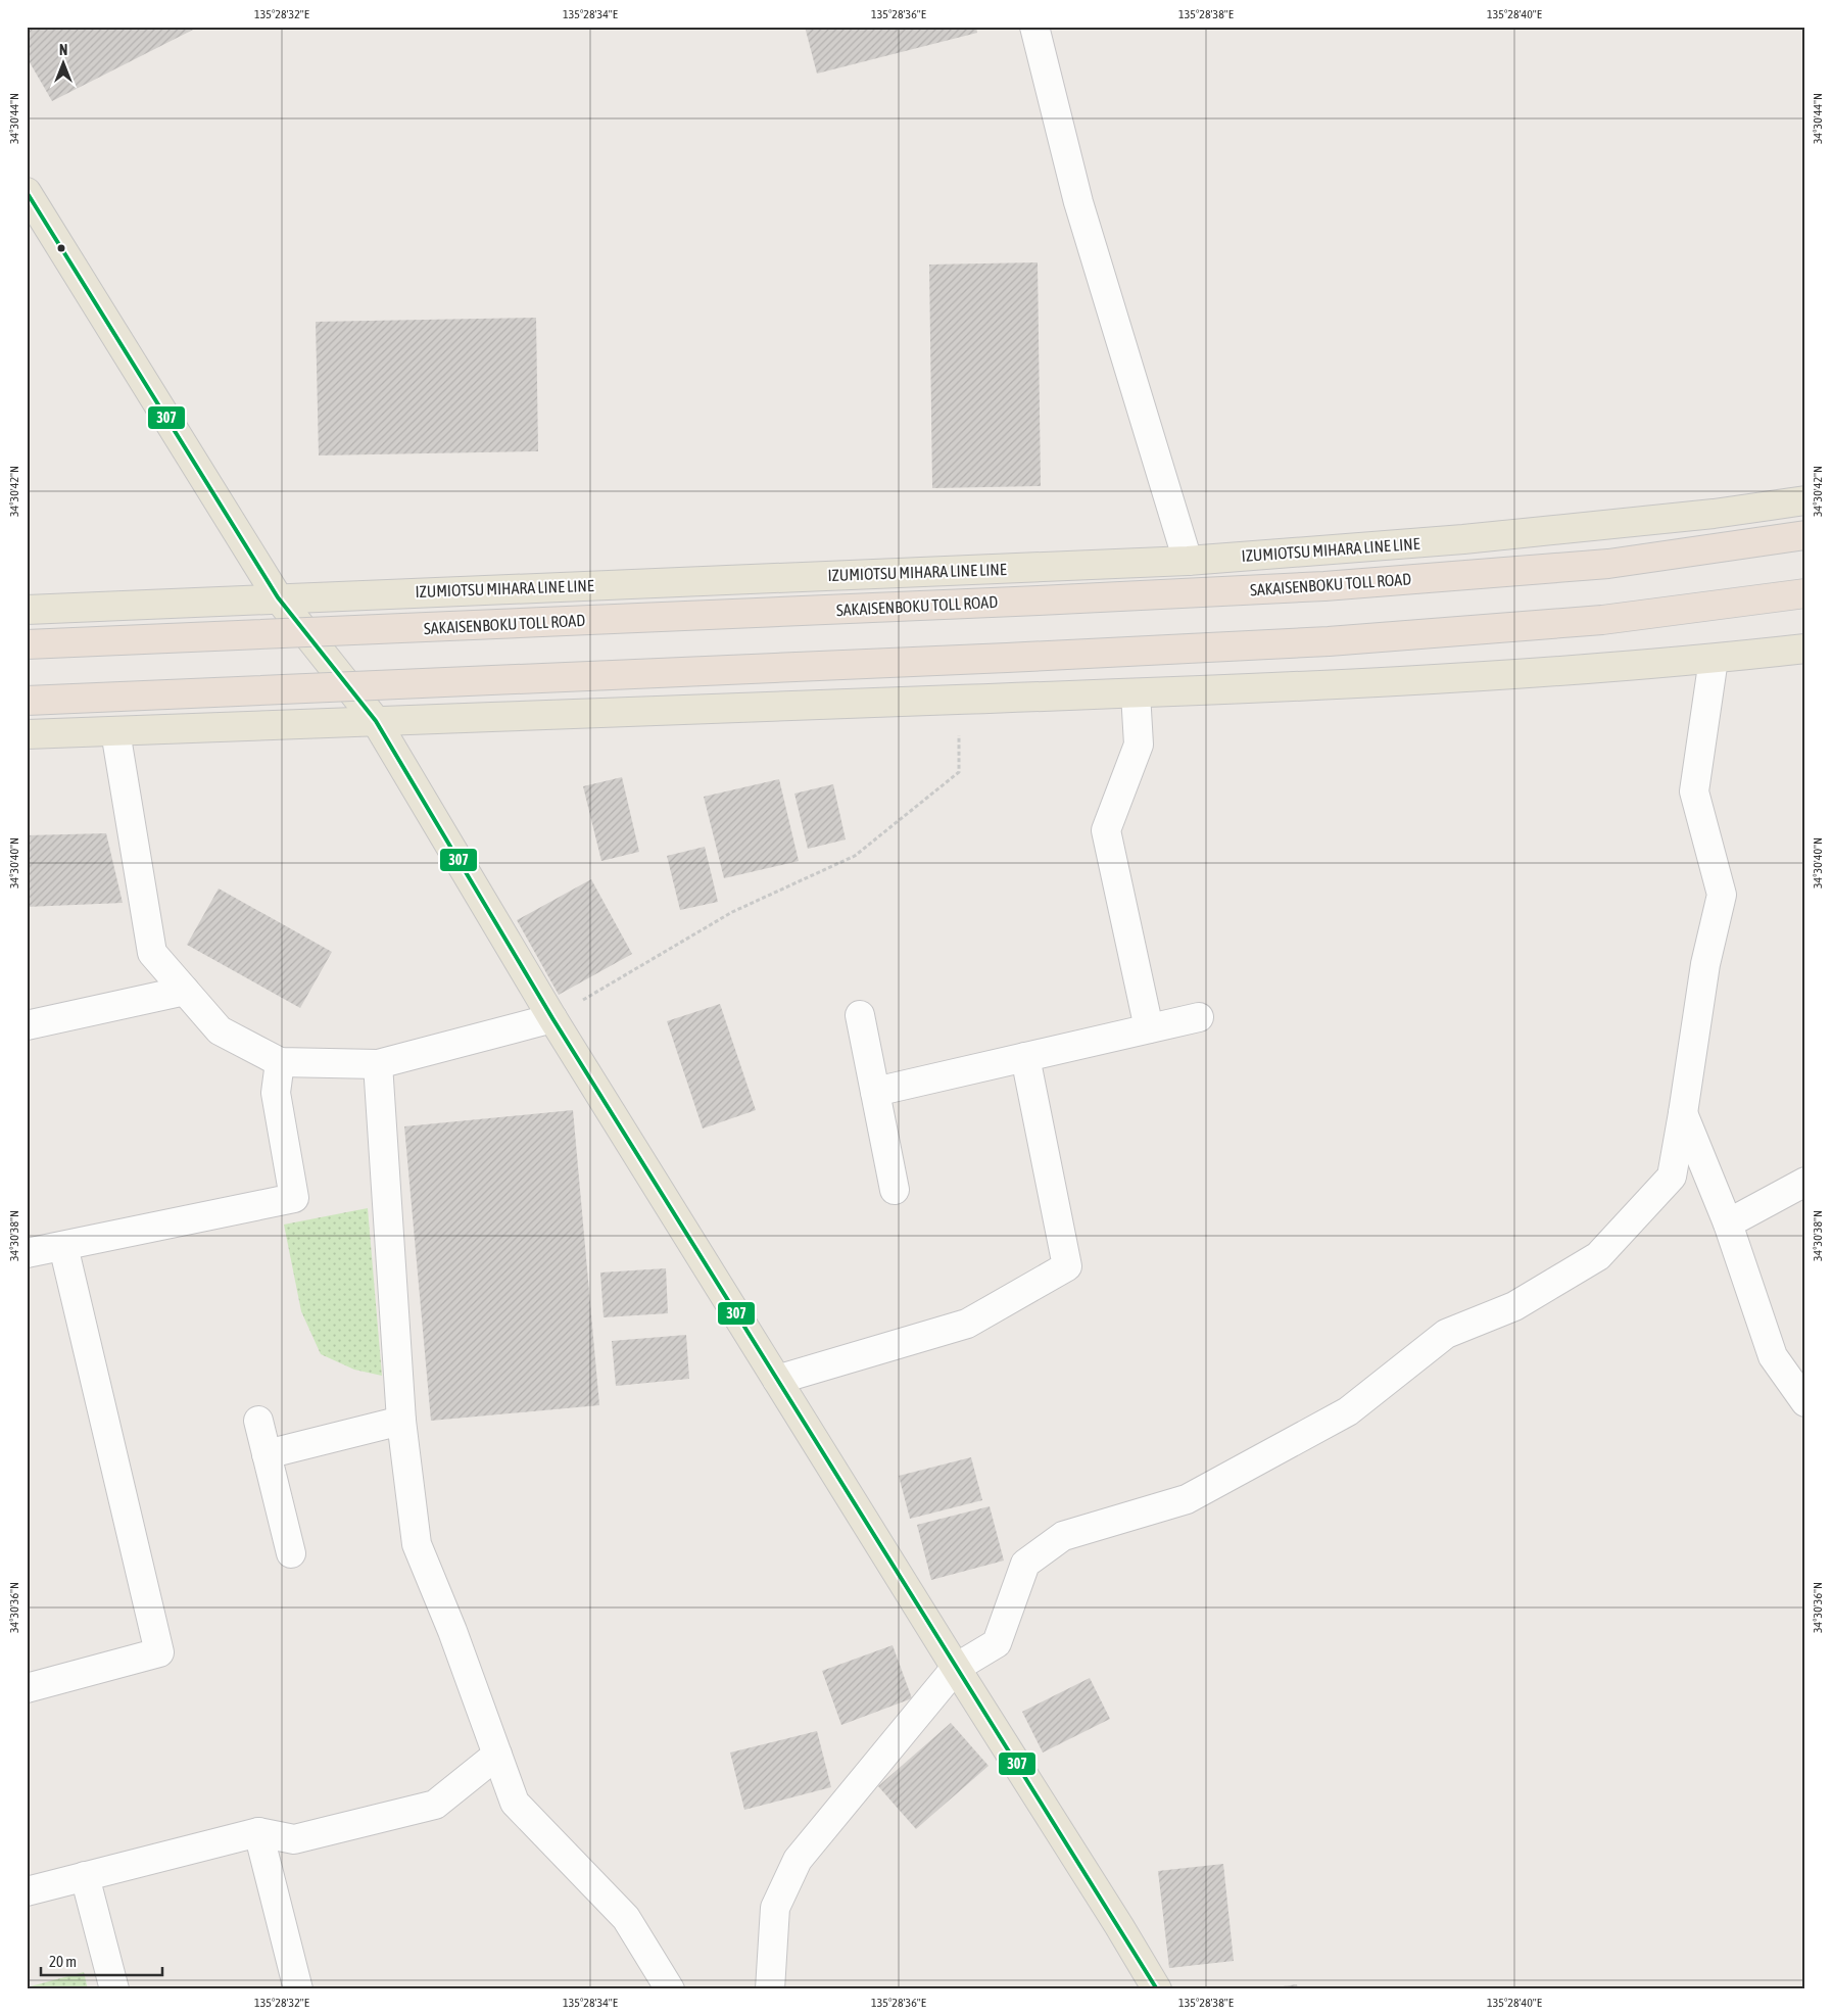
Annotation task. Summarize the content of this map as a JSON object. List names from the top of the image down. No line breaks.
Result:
{"streets":{"highway":["SAKAISENBOKU TOLL ROAD"],"main road":["IZUMIOTSU MIHARA LINE LINE"]},"lines":["transit line 307"],"scale_bar":"20 m","north":"top","coordinates":["135°28'32\"E","135°28'34\"E","135°28'36\"E","135°28'38\"E","135°28'40\"E","34°30'44\"N","34°30'42\"N","34°30'40\"N","34°30'38\"N","34°30'36\"N"]}
